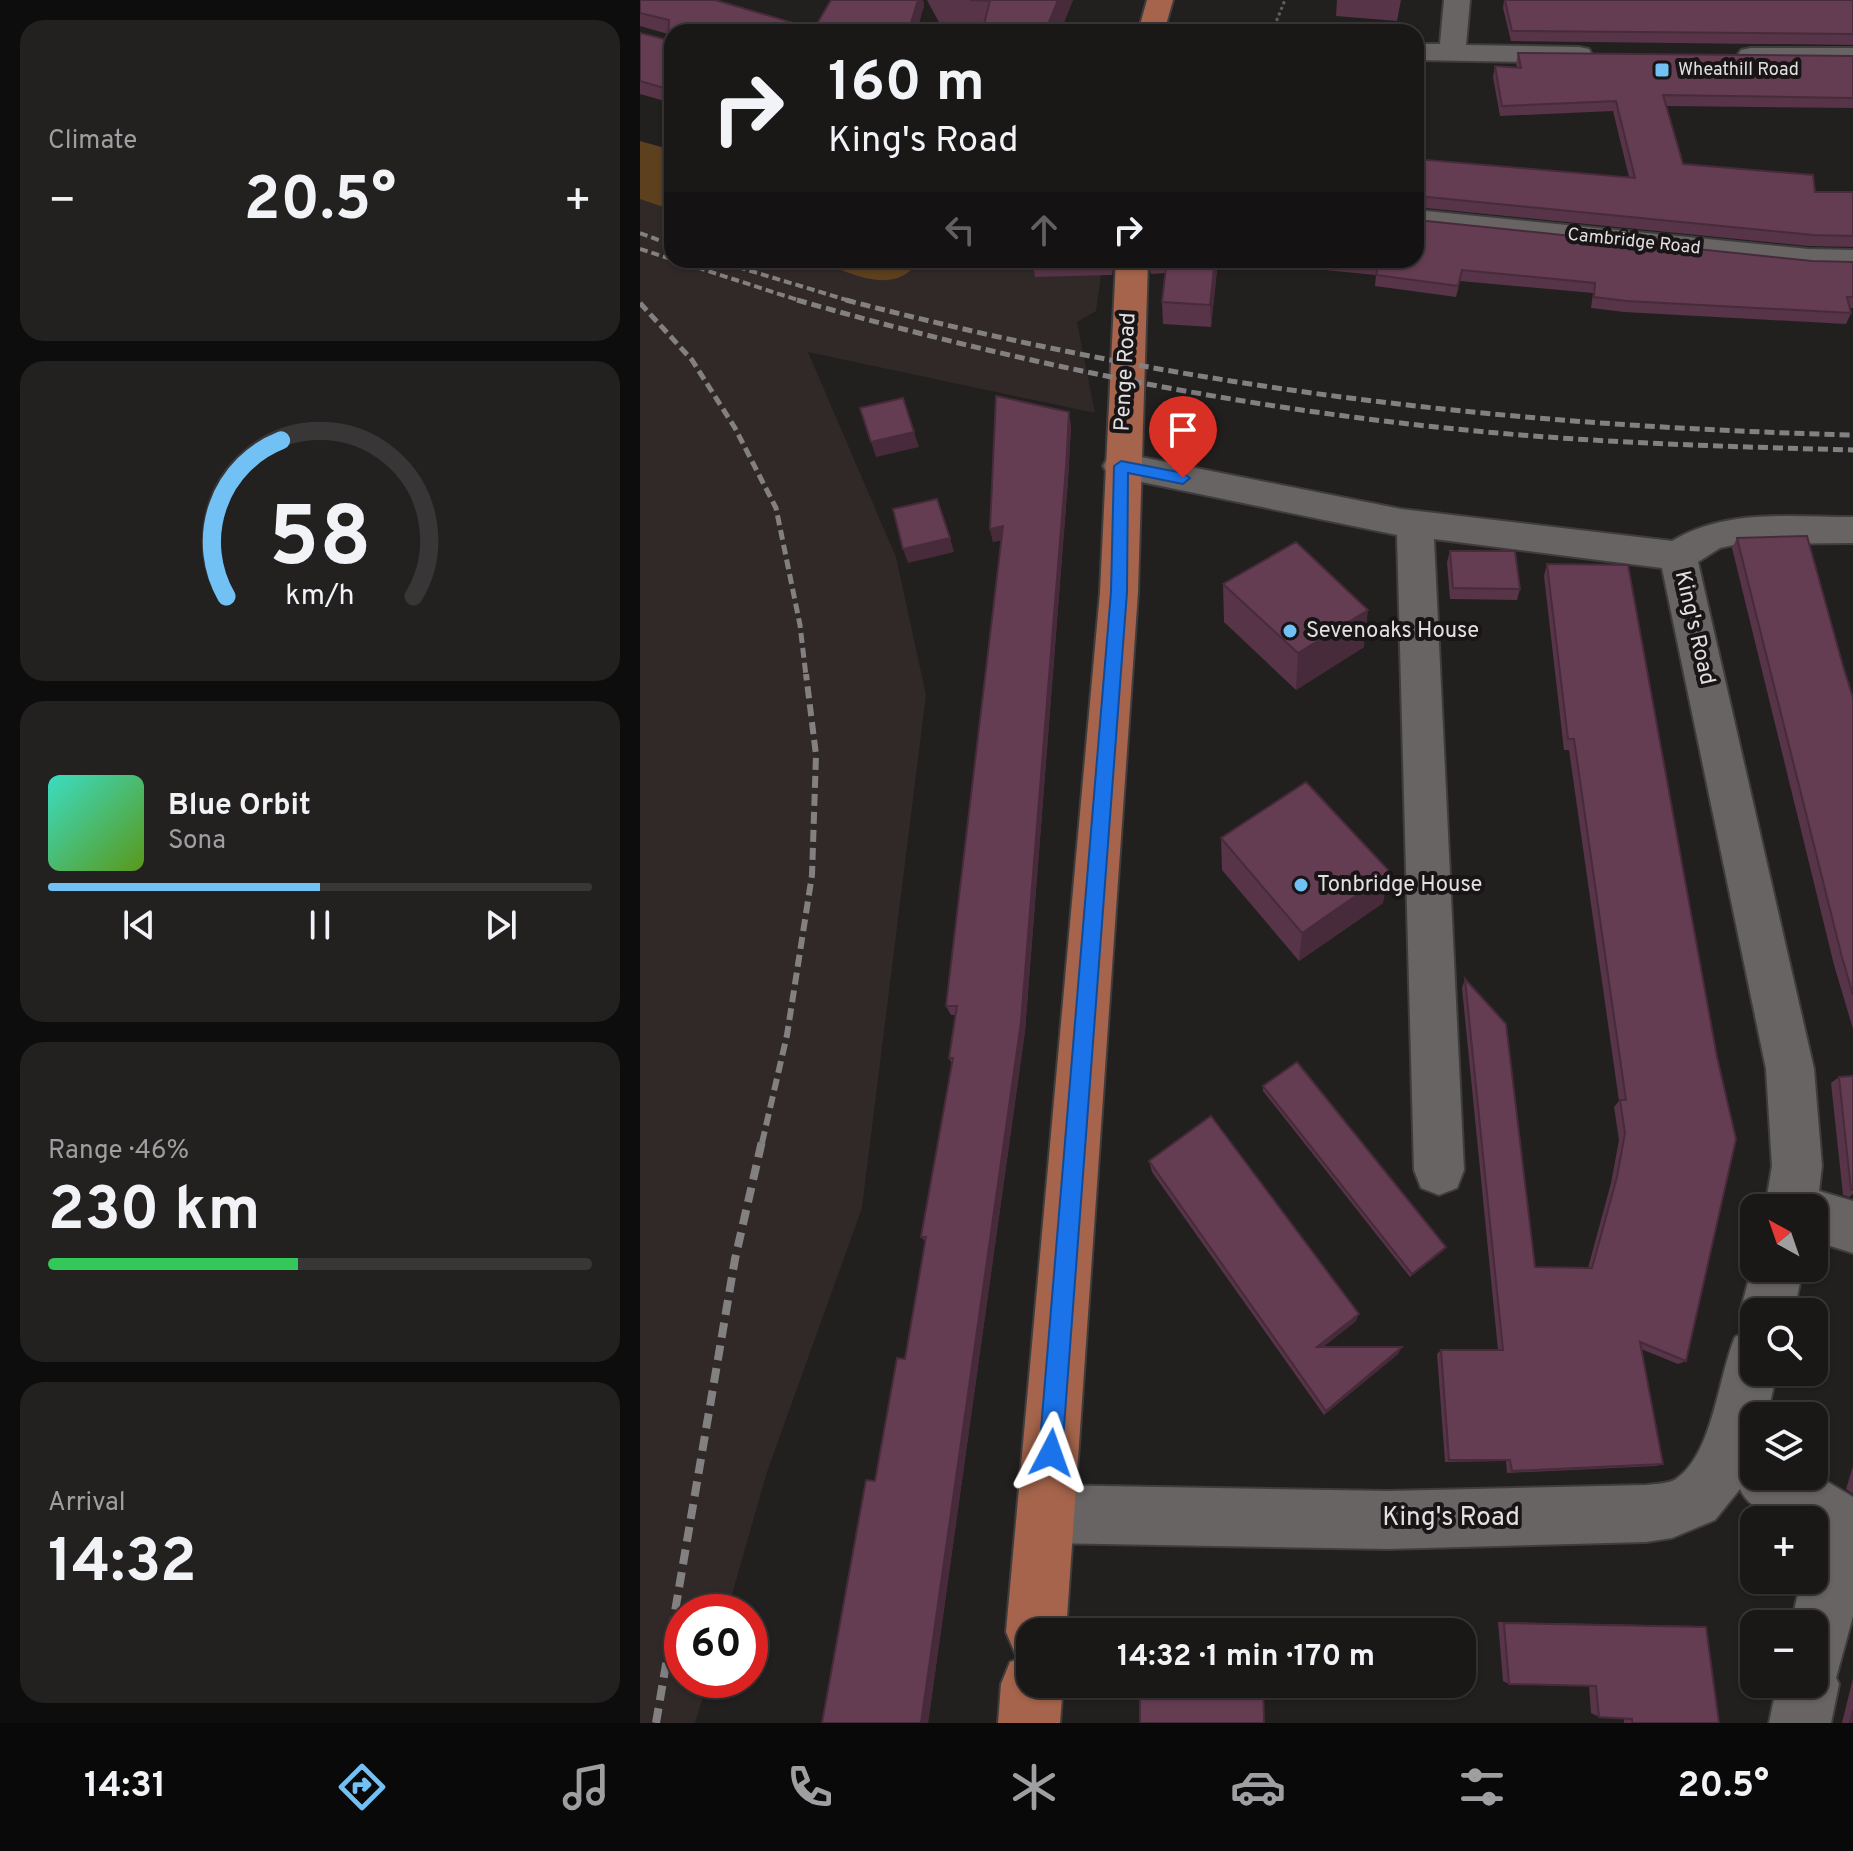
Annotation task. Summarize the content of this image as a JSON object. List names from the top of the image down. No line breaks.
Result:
{"streets":{"main road":["Penge Road"],"street":["Cambridge Road","King's Road"]},"crossings":[["Penge Road","King's Road"]],"places":{"transit":["Wheathill Road"],"other":["Sevenoaks House","Tonbridge House"]},"north":"top left","page":{"tile":["Climate",["Range · 46%","230 km"],["Arrival","14:32"]],"turn":["160 m","King's Road"],"heat":["−","20.5°","+"],"song":["Blue Orbit","Sona"],"map_buttons":["+","−"],"limit":"60","trip":"14:32 · 1 min · 170 m","tabs":["14:31","20.5°"],"gauge":["58","km/h"]}}
